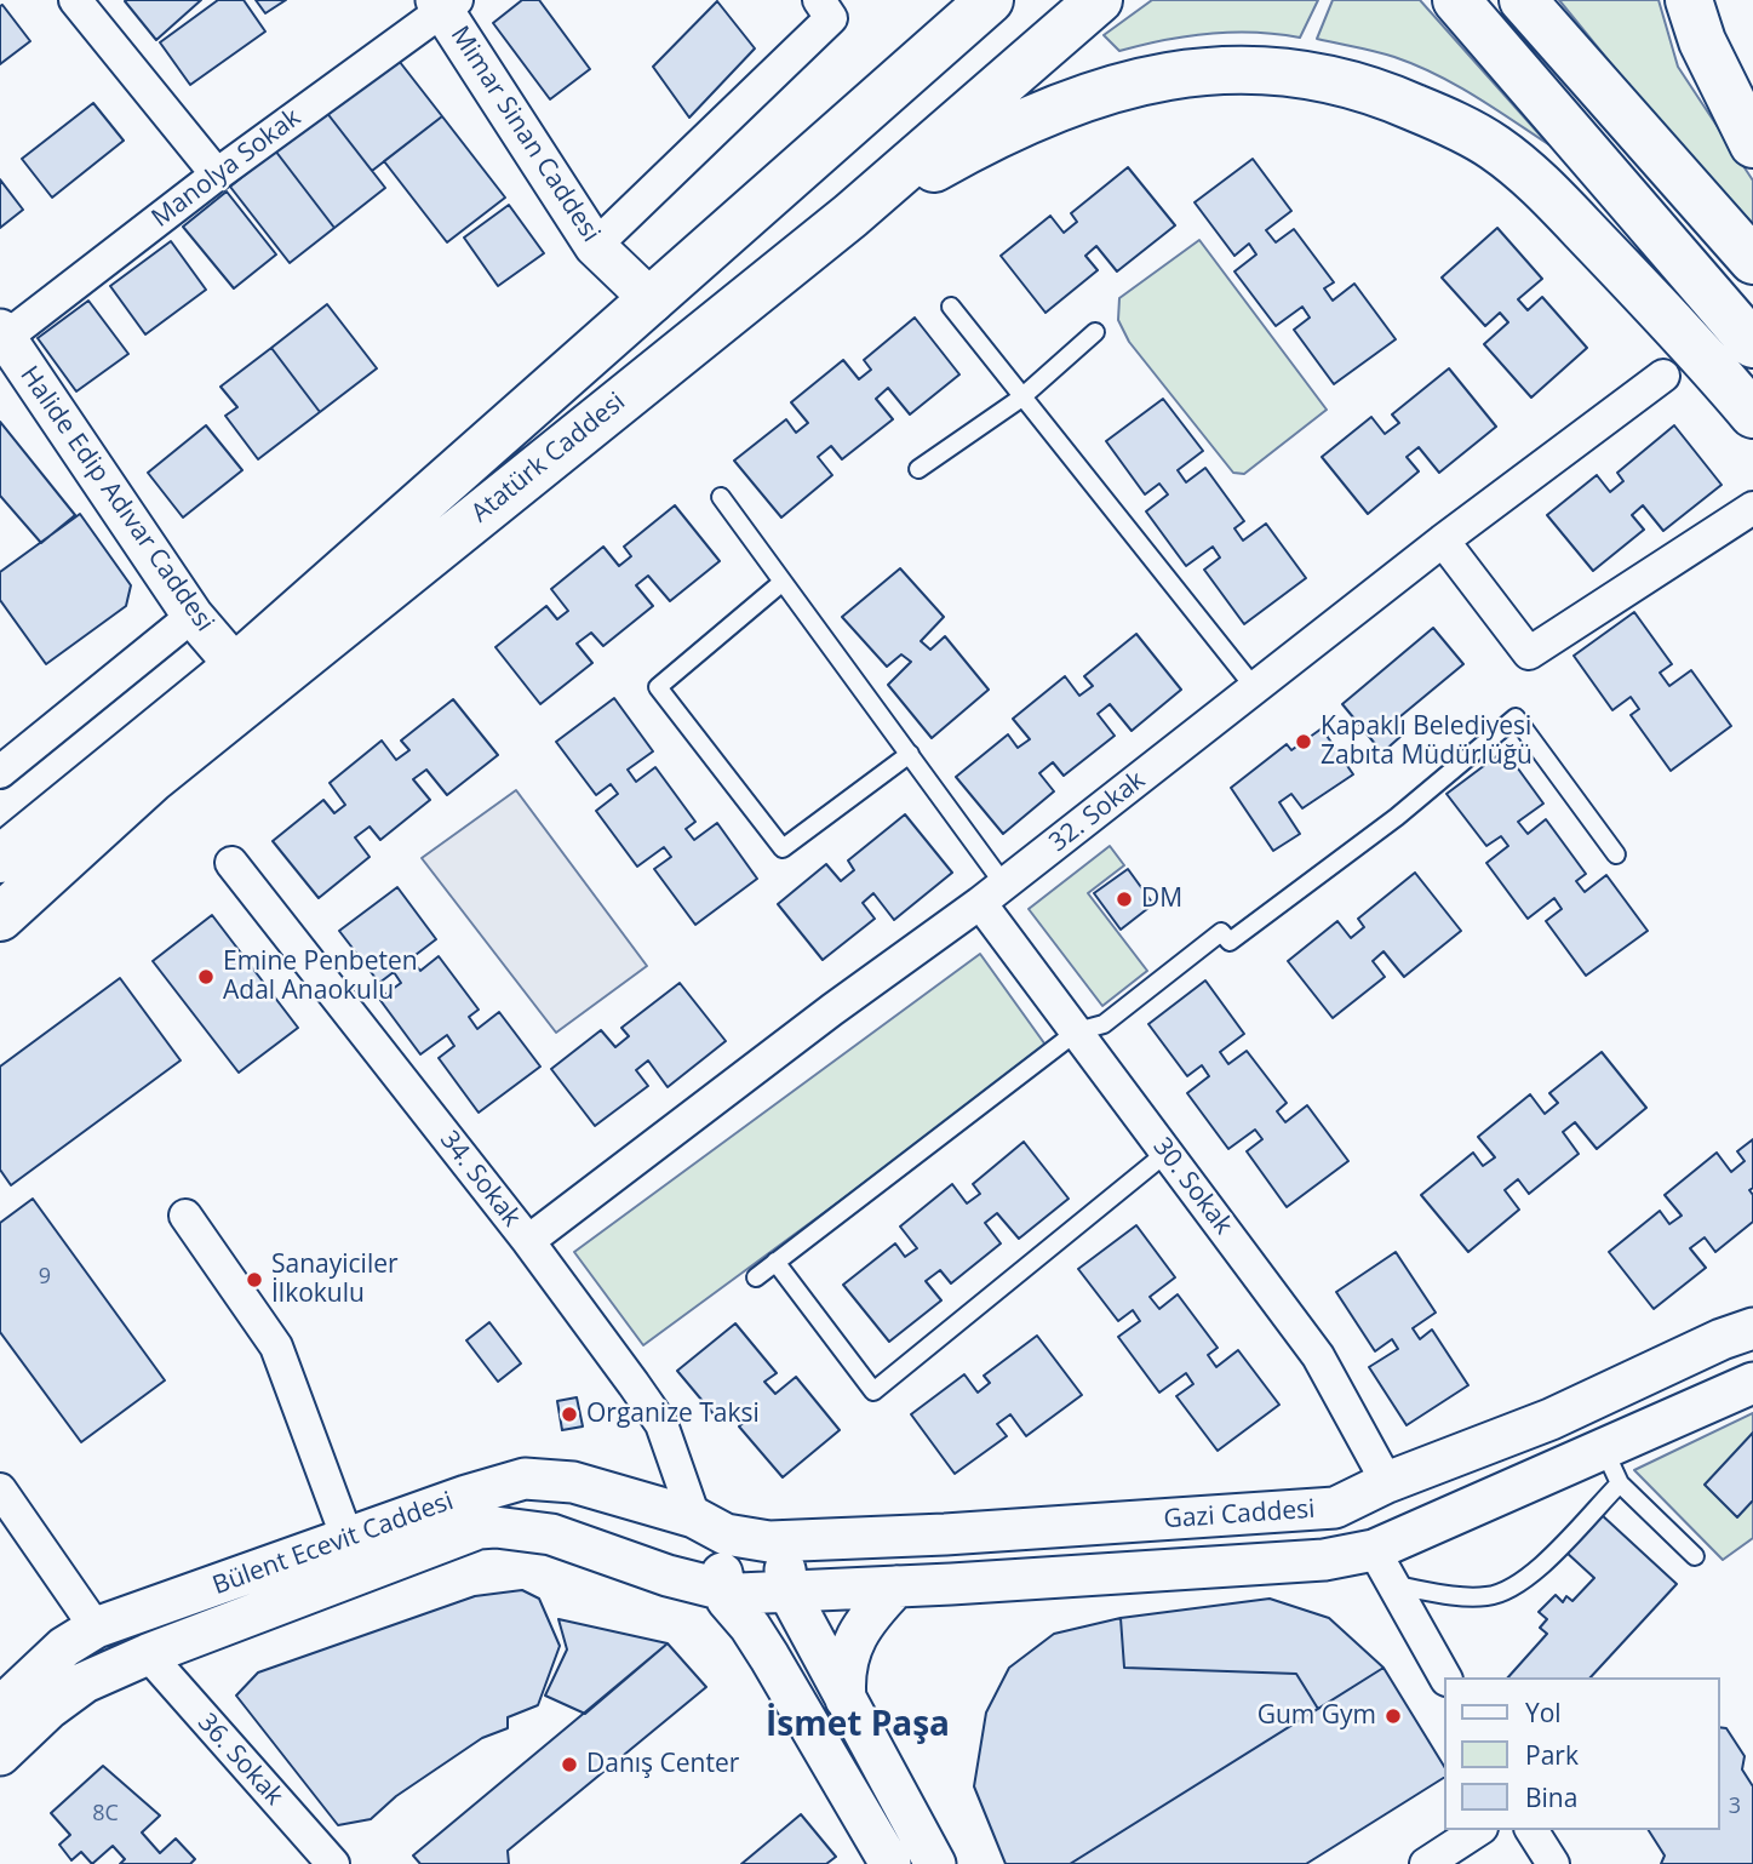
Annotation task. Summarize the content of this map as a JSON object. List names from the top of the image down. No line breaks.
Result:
{"streets":{"highway":["Atatürk Caddesi"],"street":["Mimar Sinan Caddesi","Manolya Sokak","Halide Edip Adıvar Caddesi","32. Sokak","34. Sokak","30. Sokak","Gazi Caddesi","Bülent Ecevit Caddesi","36. Sokak"]},"crossings":[["Mimar Sinan Caddesi","Manolya Sokak"],["Mimar Sinan Caddesi","Atatürk Caddesi"],["Manolya Sokak","Halide Edip Adıvar Caddesi"],["Atatürk Caddesi","Halide Edip Adıvar Caddesi"],["32. Sokak","34. Sokak"],["32. Sokak","30. Sokak"],["34. Sokak","Gazi Caddesi"],["34. Sokak","Bülent Ecevit Caddesi"],["30. Sokak","Gazi Caddesi"],["Gazi Caddesi","Bülent Ecevit Caddesi"]],"districts":["İsmet Paşa"],"places":["Kapaklı Belediyesi Zabıta Müdürlüğü","DM","Emine Penbeten Adal Anaokulu","Sanayiciler İlkokulu","Organize Taksi","Gum Gym","Danış Center"],"house_numbers":["9","3","8C"],"legend":["Yol","Park","Bina"]}
